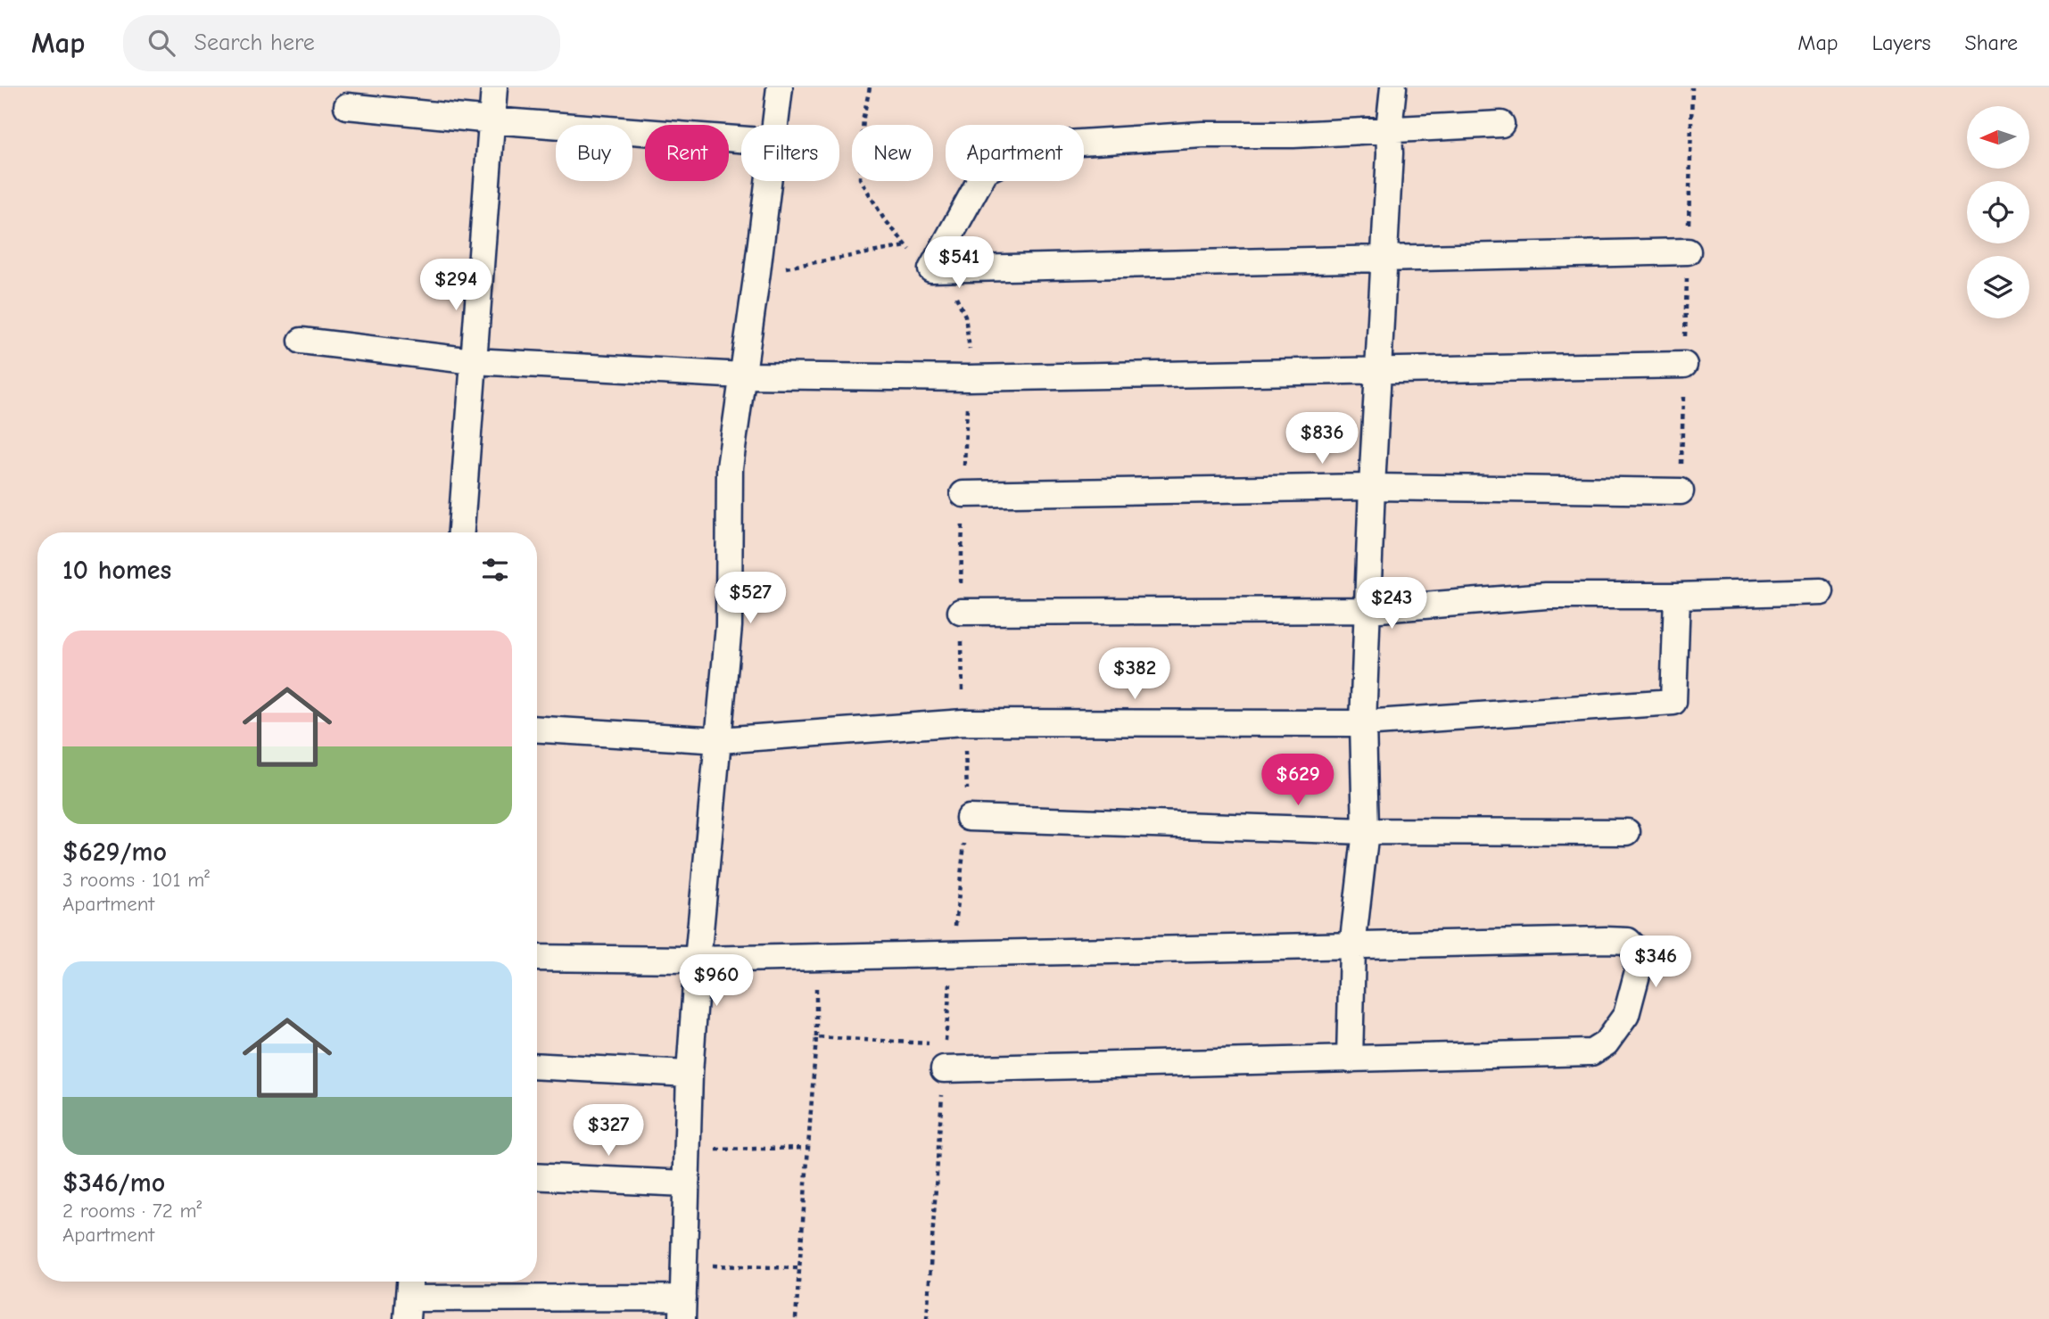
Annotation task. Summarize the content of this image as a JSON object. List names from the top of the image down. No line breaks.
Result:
{"north":"left","page":{"header":"Map","search":"Search here","nav":["Map","Layers","Share"],"chip":["Buy","Rent","Filters","New","Apartment"],"price":["$541","$294","$836","$527","$243","$382","$629","$346","$960","$327"],"heading":"10 homes","list":[{"name":"$629/mo","note":"3 rooms · 101 m² · Apartment"},{"name":"$346/mo","note":"2 rooms · 72 m² · Apartment"}]}}
